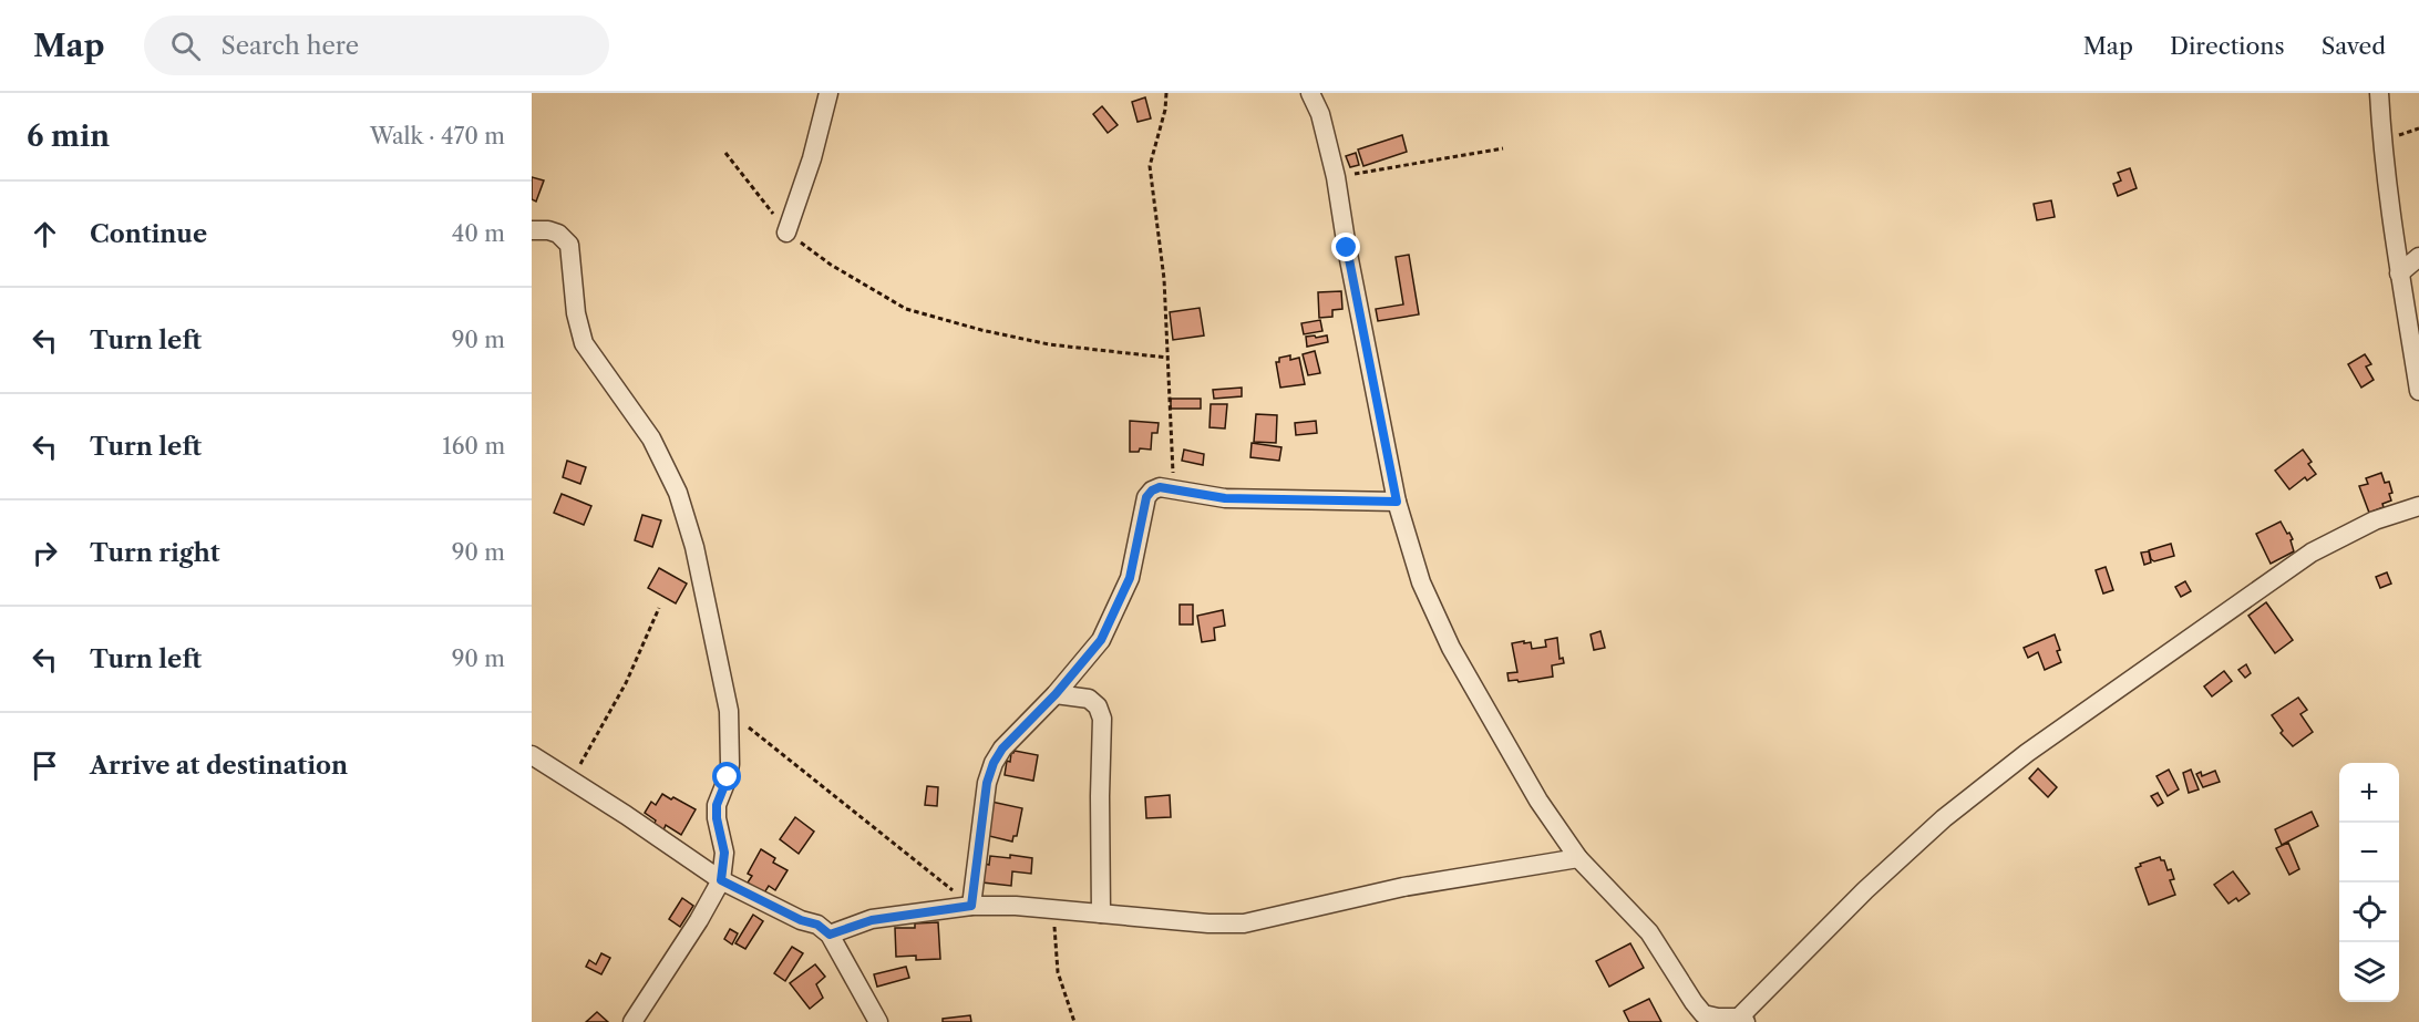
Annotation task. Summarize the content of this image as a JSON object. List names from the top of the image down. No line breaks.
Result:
{"page":{"header":"Map","search":"Search here","nav":["Map","Directions","Saved"],"heading":["6 min","Walk · 470 m"],"list":[["Continue","40 m"],["Turn left","90 m"],["Turn left","160 m"],["Turn right","90 m"],["Turn left","90 m"],"Arrive at destination"],"map_buttons":["+","−"]}}
